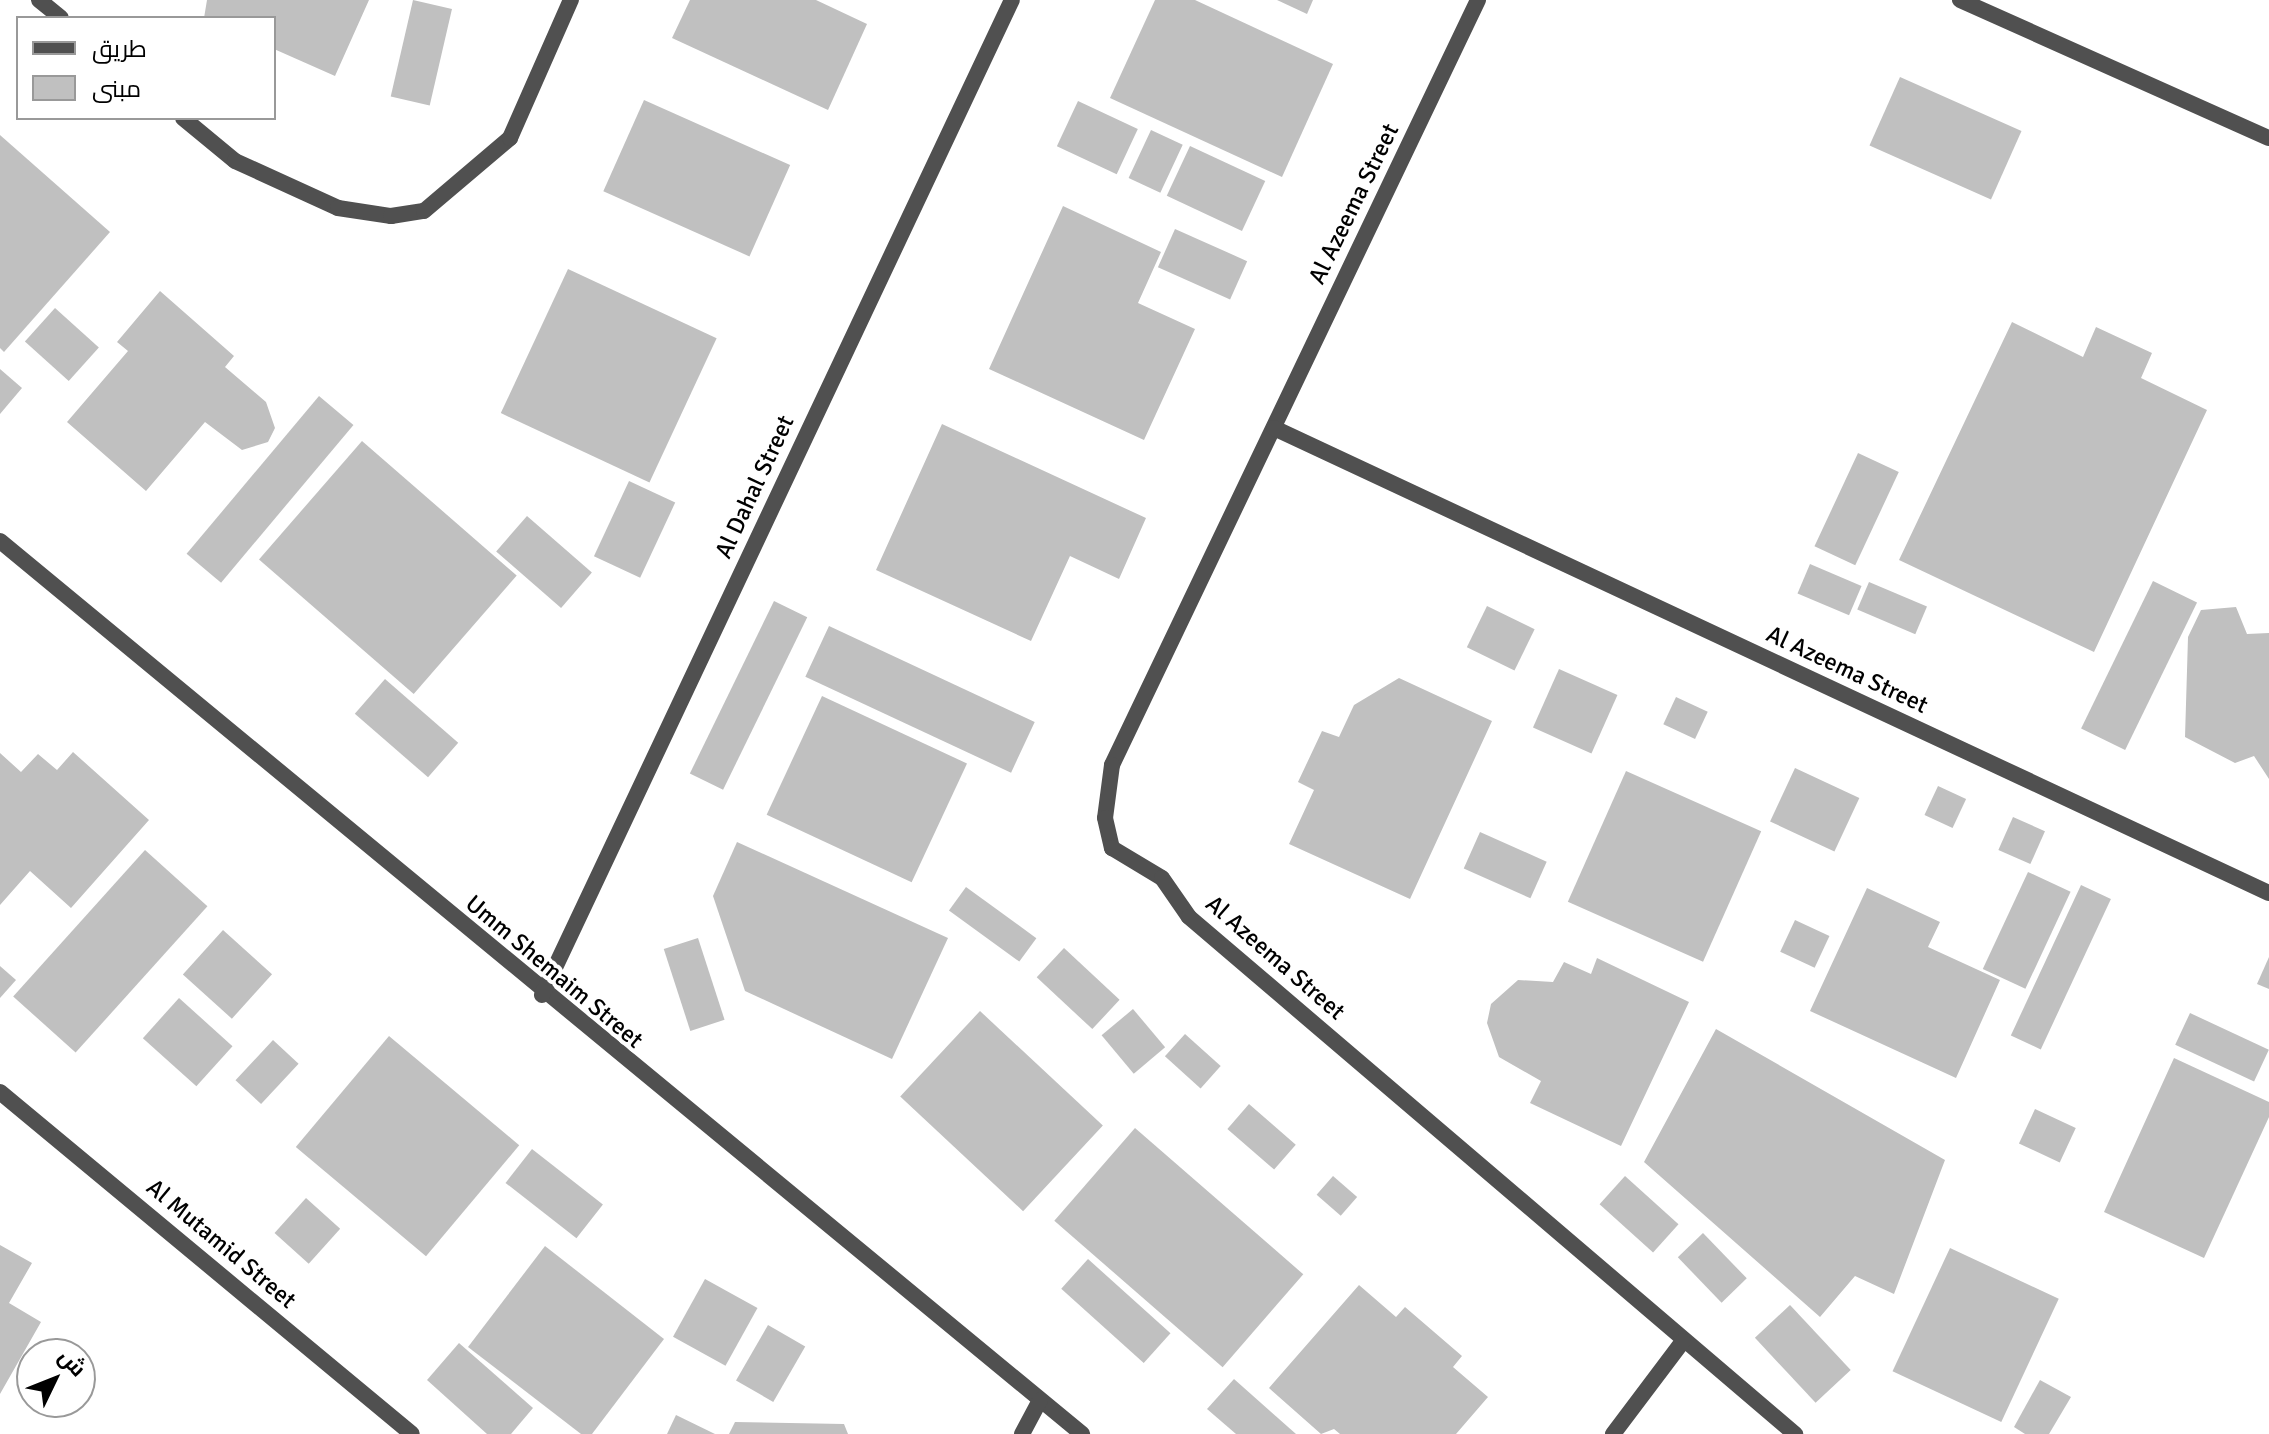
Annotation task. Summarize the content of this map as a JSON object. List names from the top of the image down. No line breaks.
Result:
{"streets":{"street":["Al Azeema Street","Al Dahal Street","Umm Shemaim Street","Al Mutamid Street"]},"crossings":[["Al Dahal Street","Umm Shemaim Street"]],"legend":["طريق","مبنى"],"north":"top right"}
